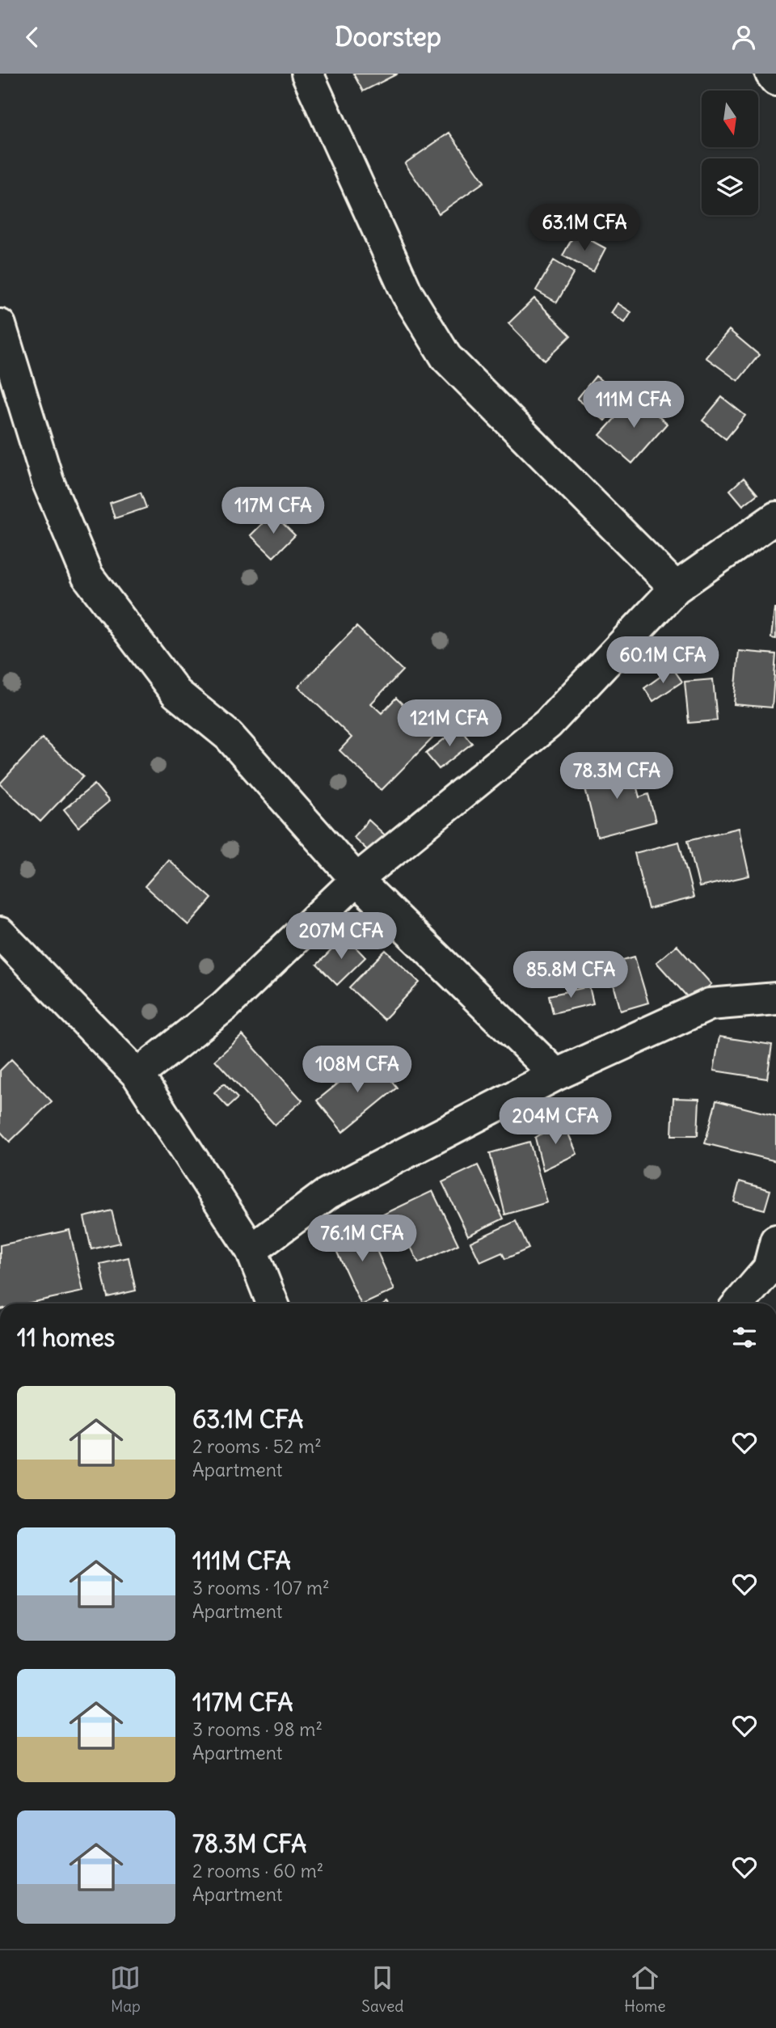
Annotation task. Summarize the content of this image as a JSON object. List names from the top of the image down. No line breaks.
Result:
{"north":"bottom","page":{"header":"Doorstep","price":["63.1M CFA","111M CFA","117M CFA","60.1M CFA","121M CFA","78.3M CFA","207M CFA","85.8M CFA","108M CFA","204M CFA","76.1M CFA"],"heading":"11 homes","list":[{"name":"63.1M CFA","note":"2 rooms · 52 m² · Apartment"},{"name":"111M CFA","note":"3 rooms · 107 m² · Apartment"},{"name":"117M CFA","note":"3 rooms · 98 m² · Apartment"},{"name":"78.3M CFA","note":"2 rooms · 60 m² · Apartment"}],"tabs":["Map","Saved","Home"]}}
